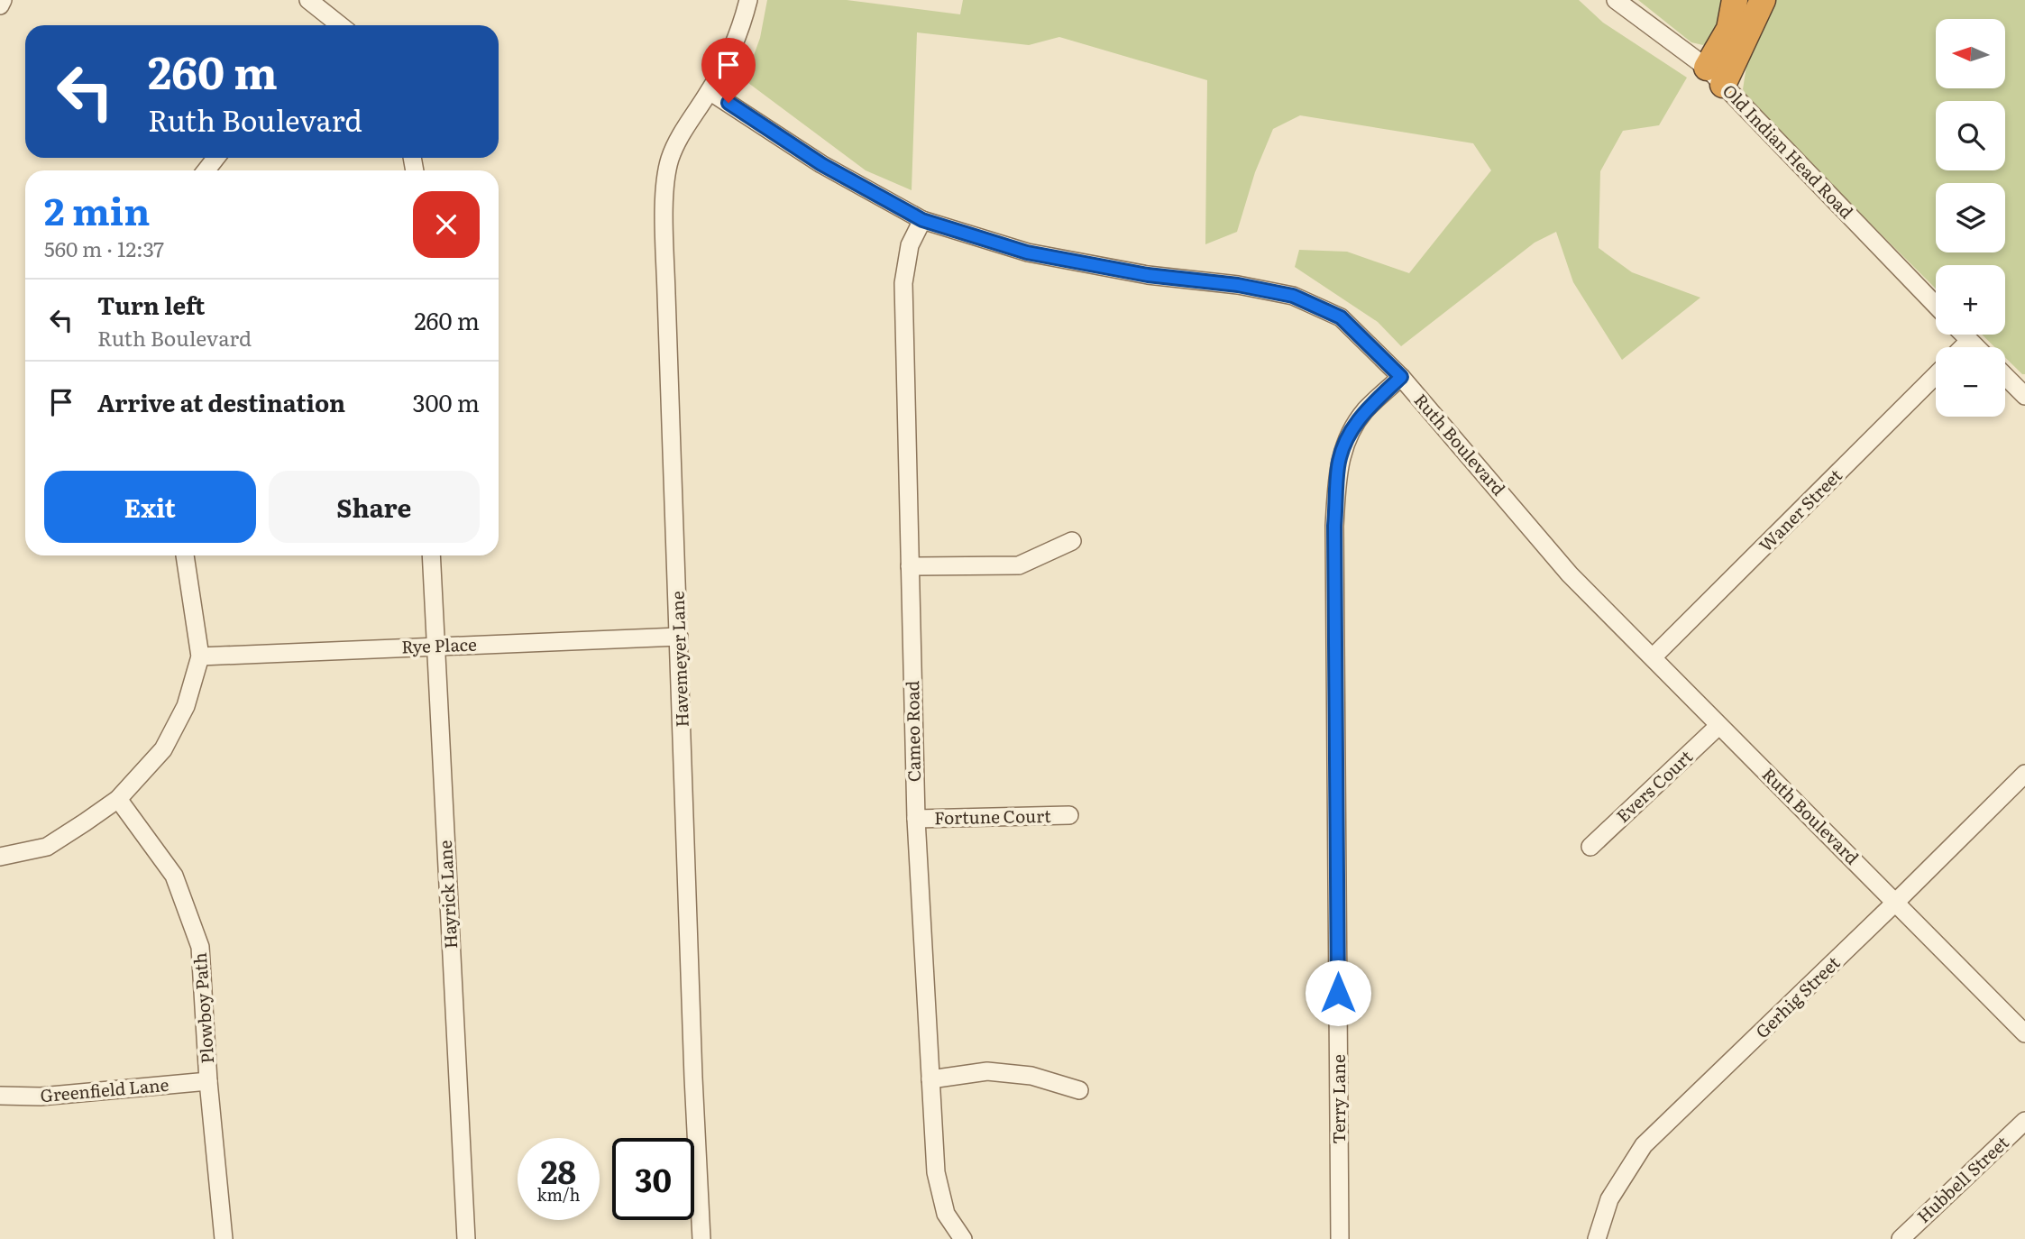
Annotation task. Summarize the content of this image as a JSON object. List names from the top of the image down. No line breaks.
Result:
{"streets":{"street":["Old Indian Head Road","Ruth Boulevard","Waner Street","Rye Place","Havemeyer Lane","Cameo Road","Evers Court","Fortune Court","Hayrick Lane","Gerhig Street","Plowboy Path","Greenfield Lane","Terry Lane","Hubbell Street"]},"crossings":[["Ruth Boulevard","Waner Street"],["Ruth Boulevard","Havemeyer Lane"],["Ruth Boulevard","Cameo Road"],["Ruth Boulevard","Evers Court"],["Ruth Boulevard","Gerhig Street"],["Ruth Boulevard","Terry Lane"],["Rye Place","Havemeyer Lane"],["Rye Place","Hayrick Lane"],["Cameo Road","Fortune Court"],["Plowboy Path","Greenfield Lane"]],"north":"left","page":{"map_buttons":["+","−"],"turn":["260 m","Ruth Boulevard"],"heading":["2 min","560 m · 12:37"],"list":[{"name":"Turn left","note":"Ruth Boulevard","value":"260 m"},{"name":"Arrive at destination","value":"300 m"}],"buttons":["Exit","Share"],"speed":"28 km/h","limit":"30"}}
